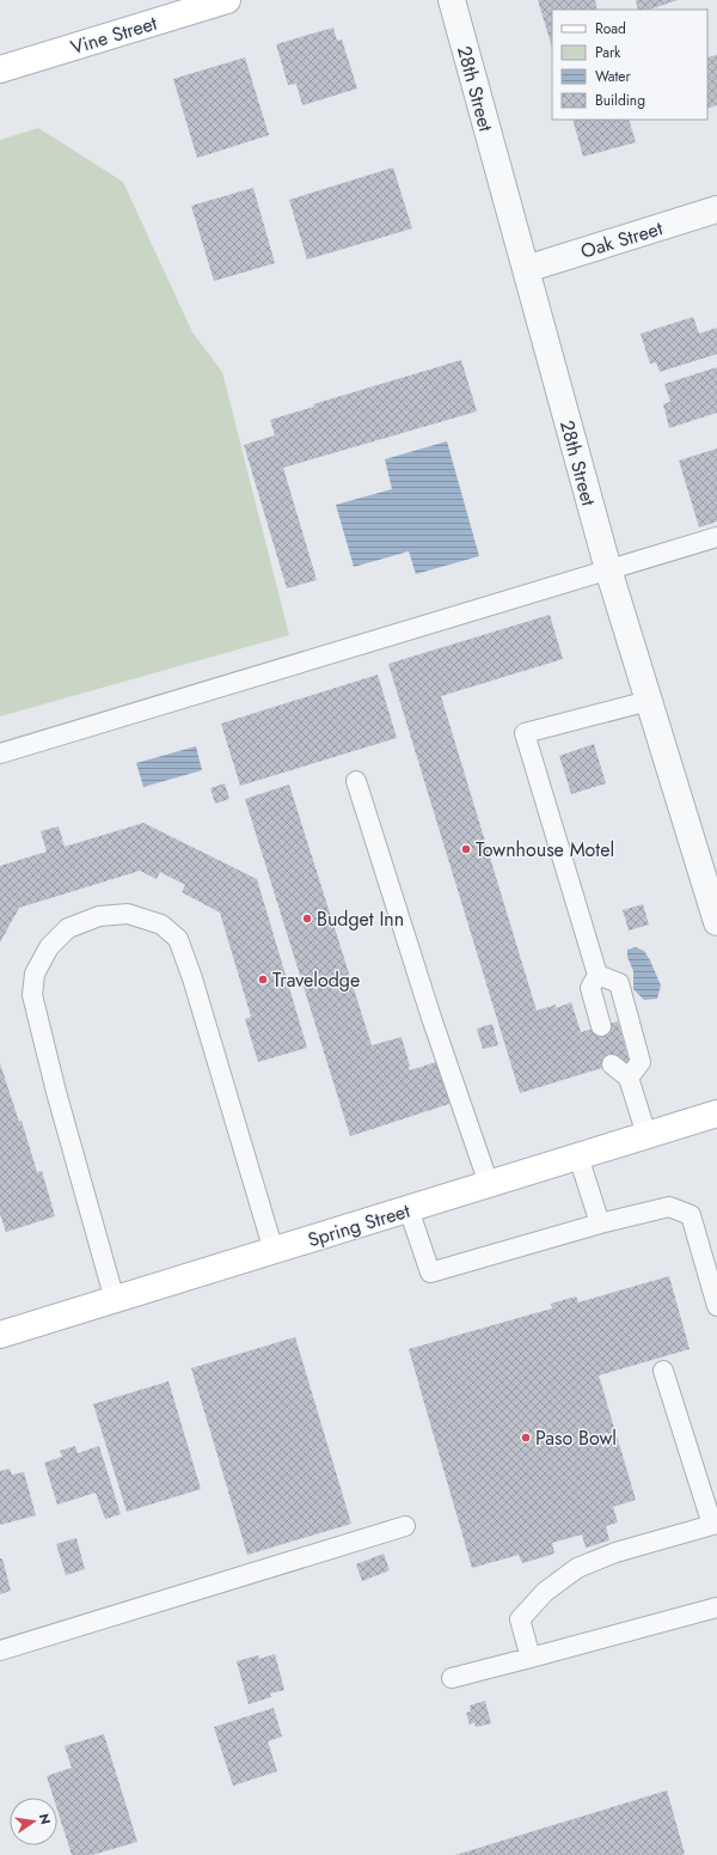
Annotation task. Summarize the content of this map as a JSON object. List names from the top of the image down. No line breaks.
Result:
{"streets":{"main road":["Vine Street","Spring Street"],"street":["28th Street","Oak Street"]},"crossings":[["28th Street","Oak Street"]],"places":["Townhouse Motel","Budget Inn","Travelodge","Paso Bowl"],"legend":["Road","Park","Water","Building"],"north":"right"}
